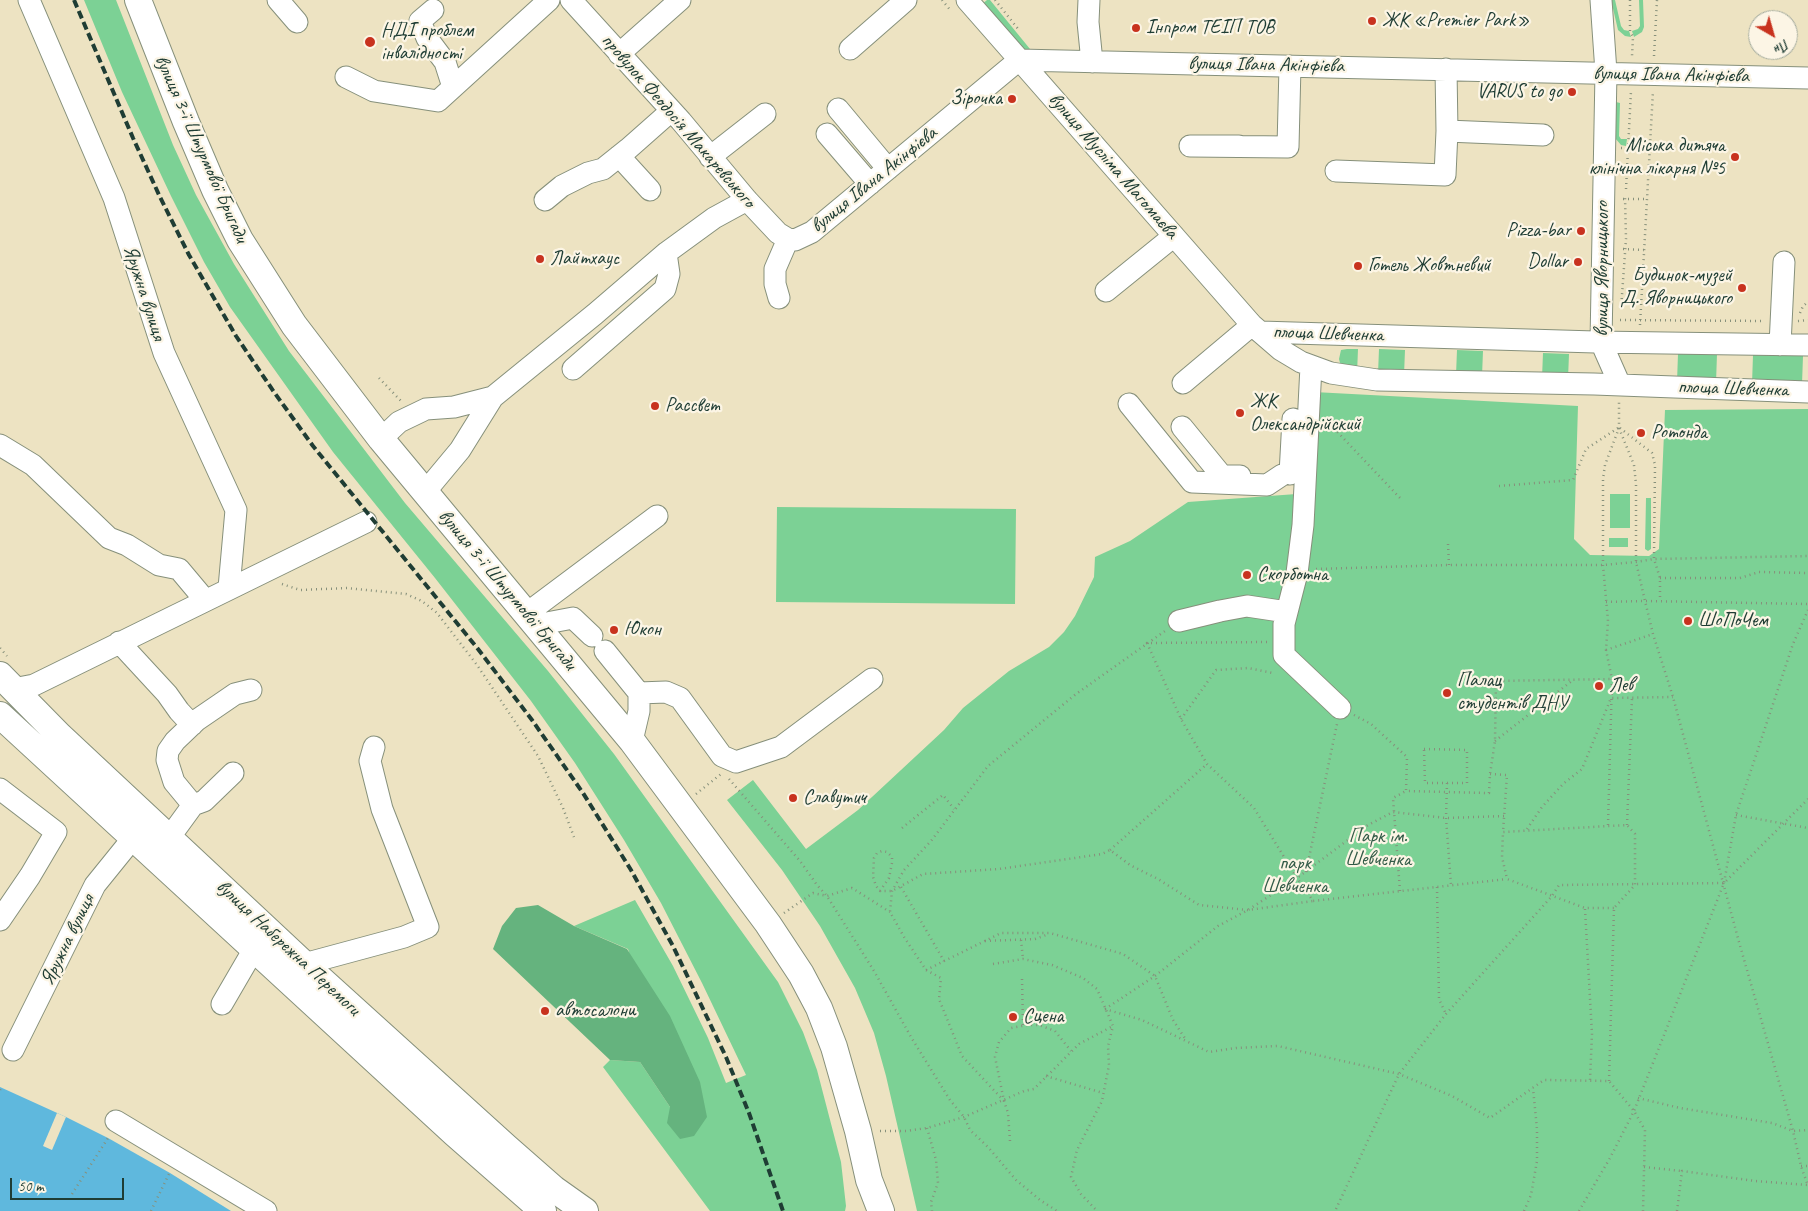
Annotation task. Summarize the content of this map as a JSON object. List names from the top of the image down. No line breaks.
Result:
{"streets":{"main road":["вулиця 3-ї Штурмової Бригади","вулиця Набережна Перемоги"],"street":["вулиця Івана Акінфієва","провулок Феодосія Макаревського","вулиця Мусліма Магомаєва","вулиця Яворницького","Яружна вулиця","площа Шевченка"]},"crossings":[["вулиця Івана Акінфієва","провулок Феодосія Макаревського"],["вулиця Івана Акінфієва","вулиця Мусліма Магомаєва"],["вулиця Івана Акінфієва","вулиця Яворницького"],["вулиця Мусліма Магомаєва","площа Шевченка"],["вулиця Яворницького","площа Шевченка"],["Яружна вулиця","вулиця Набережна Перемоги"]],"parks":["Парк iм. Шевченка","парк Шевченка"],"places":["ЖК «Premier Park»","Інпром ТЕІП ТОВ","НДІ проблем інвалідності","VARUS to go","Зірочка","Міська дитяча клінічна лікарня №5","Pizza-bar","Лайтхаус","Dollar","Готель Жовтневий","Будинок-музей Д. Яворницького","Рассвет","ЖК Олександрійский","Ротонда","Скорботна","ШоПоЧем","Юкон","Лев","Палац студентів ДНУ","Славутич","автосалони","Сцена"],"scale_bar":"50 m","north":"bottom right"}
